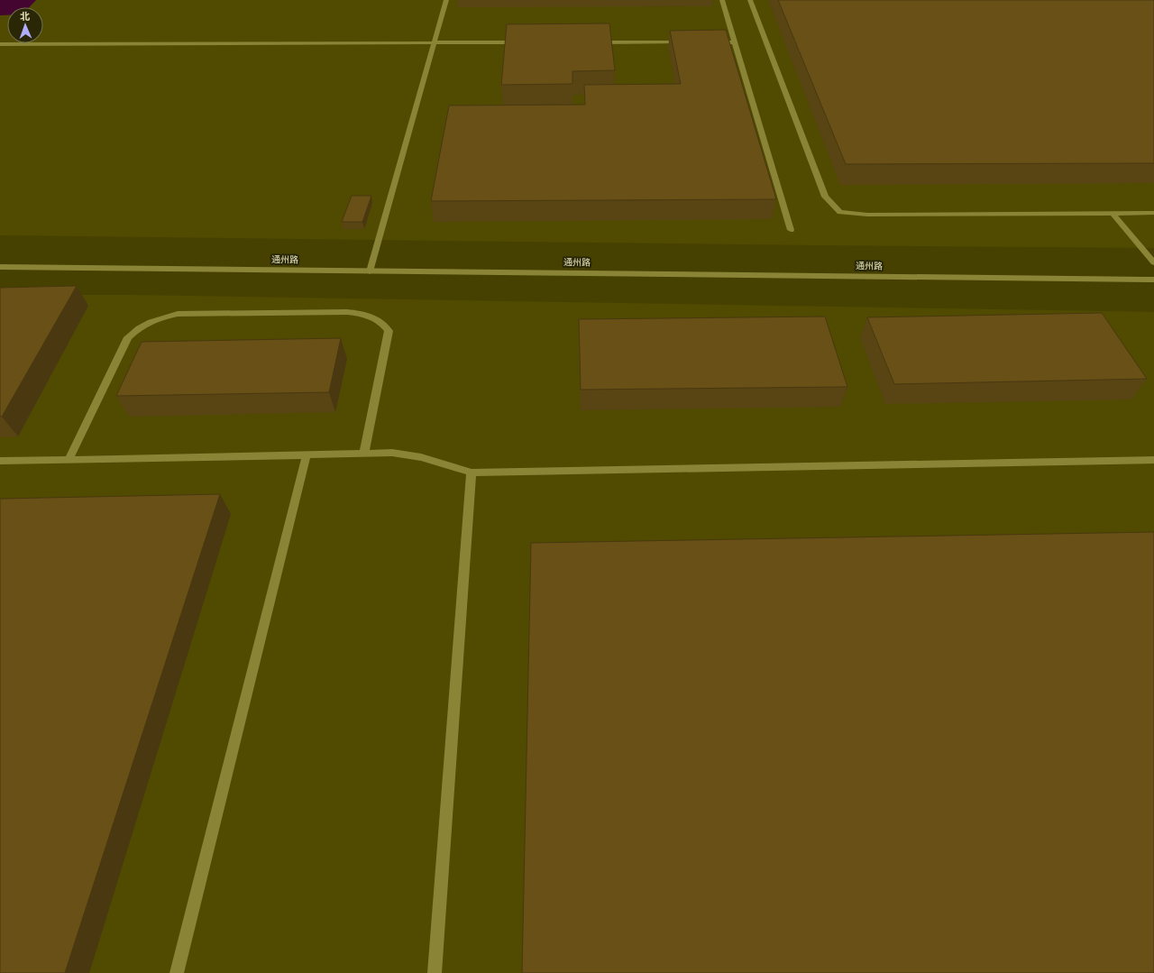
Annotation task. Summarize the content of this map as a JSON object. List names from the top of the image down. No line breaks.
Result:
{"streets":{"street":["通州路"]},"north":"top"}
